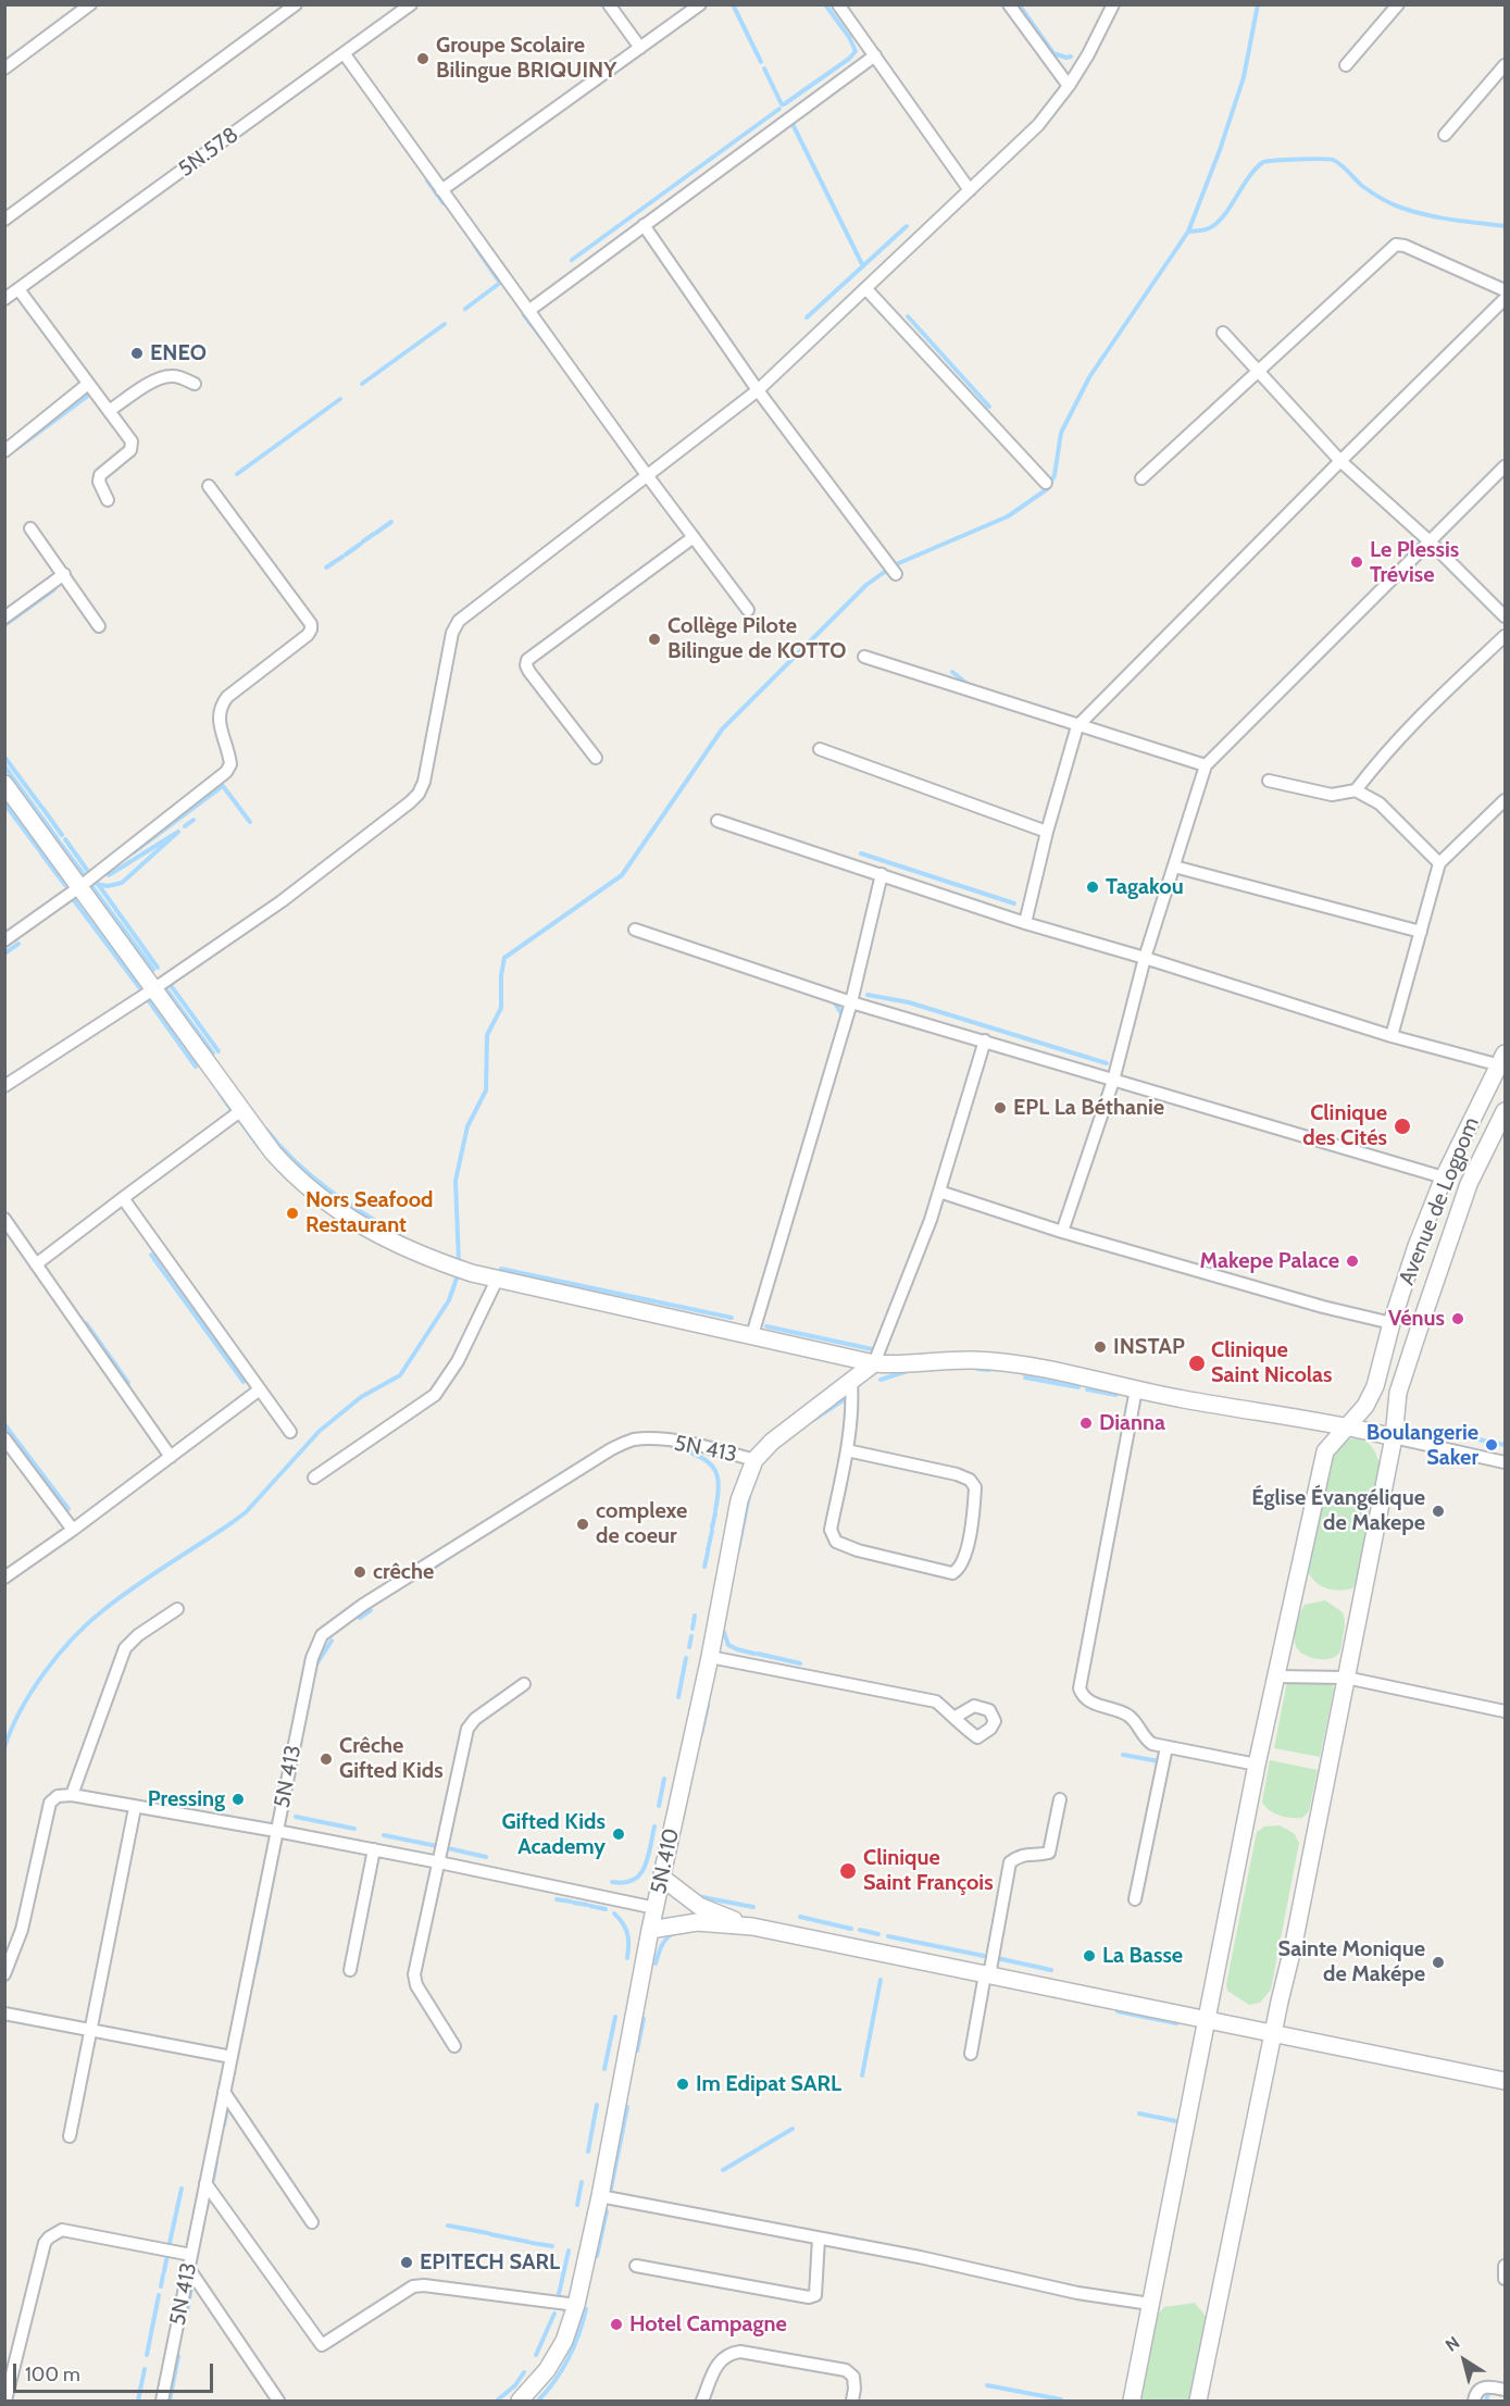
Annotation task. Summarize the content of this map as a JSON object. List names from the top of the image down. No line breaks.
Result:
{"streets":{"main road":["Avenue de Logpom","5N.410"],"street":["5N.578","5N 413"]},"crossings":[["5N 413","5N.410"]],"places":["Groupe Scolaire Bilingue BRIQUINY","ENEO","Le Plessis Trévise","Collège Pilote Bilingue de KOTTO","Tagakou","EPL La Béthanie","Clinique des Cités","Nors Seafood Restaurant","Makepe Palace","Vénus","INSTAP","Clinique Saint Nicolas","Dianna","Boulangerie Saker","Église Évangélique de Makepe","complexe de coeur","crêche","Crêche Gifted Kids","Pressing","Gifted Kids Academy","Clinique Saint François","La Basse","Sainte Monique de Maképe","Im Edipat SARL","EPITECH SARL","Hotel Campagne"],"scale_bar":"100 m","north":"top left"}
